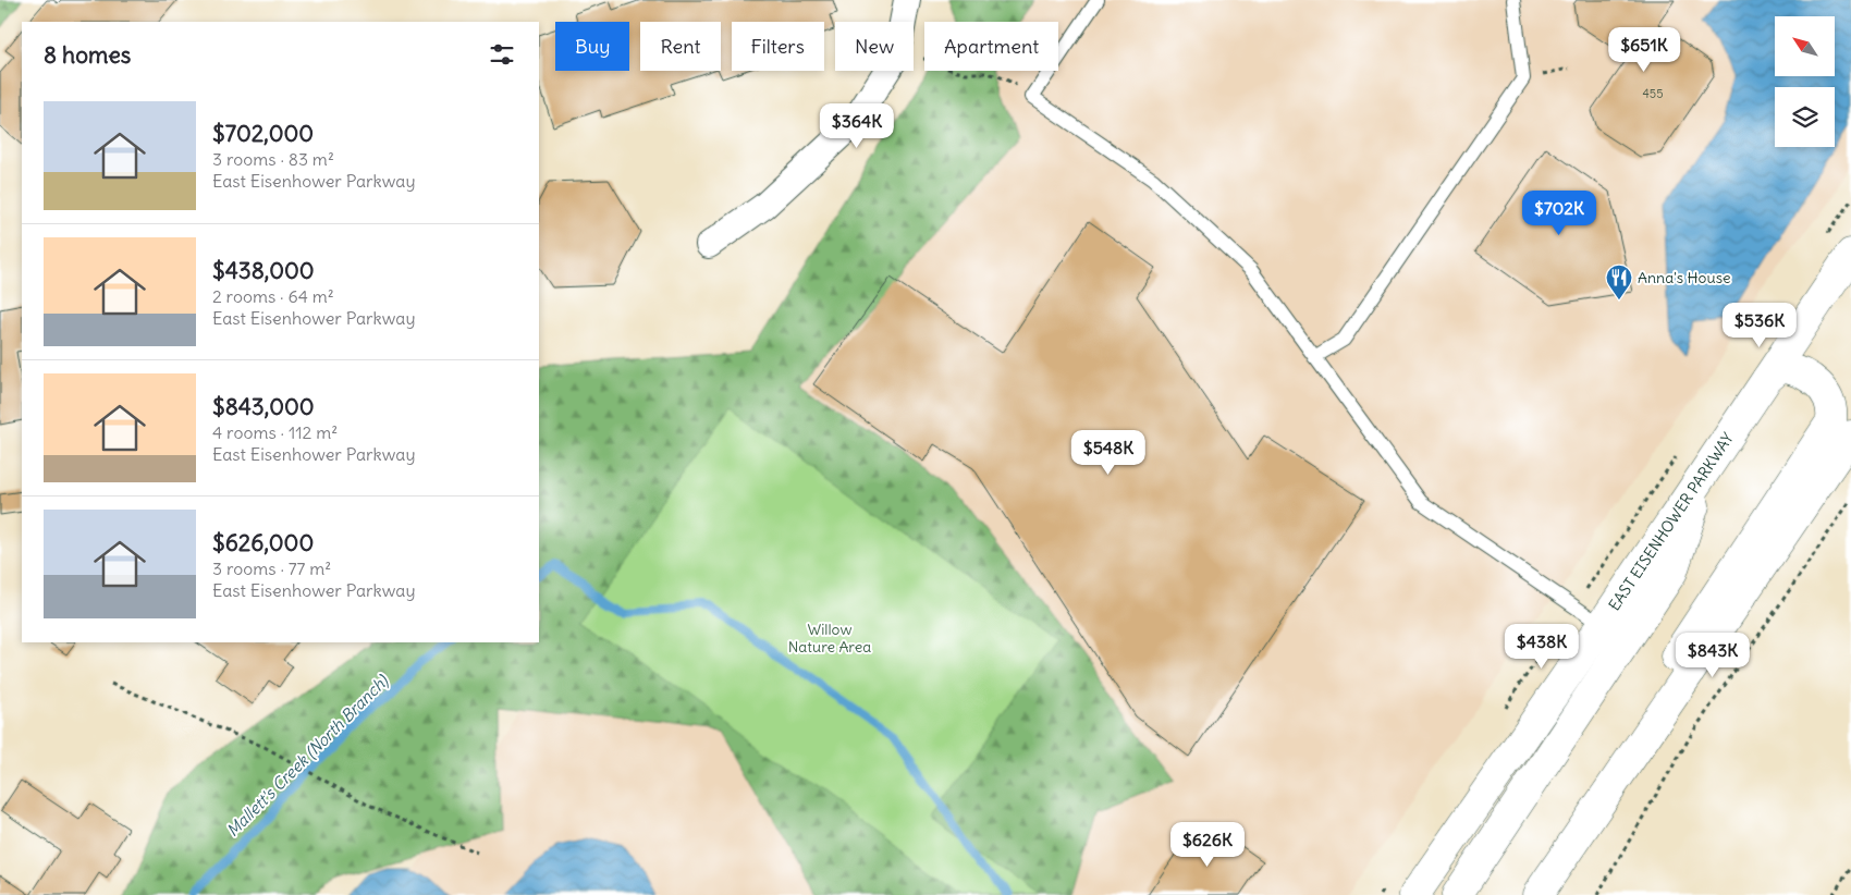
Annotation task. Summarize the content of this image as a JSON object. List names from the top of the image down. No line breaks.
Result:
{"streets":{"main road":["EAST EISENHOWER PARKWAY"]},"water":["Mallett's Creek (North Branch)"],"parks":["Willow Nature Area"],"places":{"restaurant":["Anna's House"]},"house_numbers":["455"],"north":"top left","page":{"chip":["Buy","Rent","Filters","New","Apartment"],"heading":"8 homes","price":["$651K","$364K","$702K","$536K","$548K","$438K","$843K","$626K"],"list":[{"name":"$702,000","note":"3 rooms · 83 m² · East Eisenhower Parkway"},{"name":"$438,000","note":"2 rooms · 64 m² · East Eisenhower Parkway"},{"name":"$843,000","note":"4 rooms · 112 m² · East Eisenhower Parkway"},{"name":"$626,000","note":"3 rooms · 77 m² · East Eisenhower Parkway"}]}}
